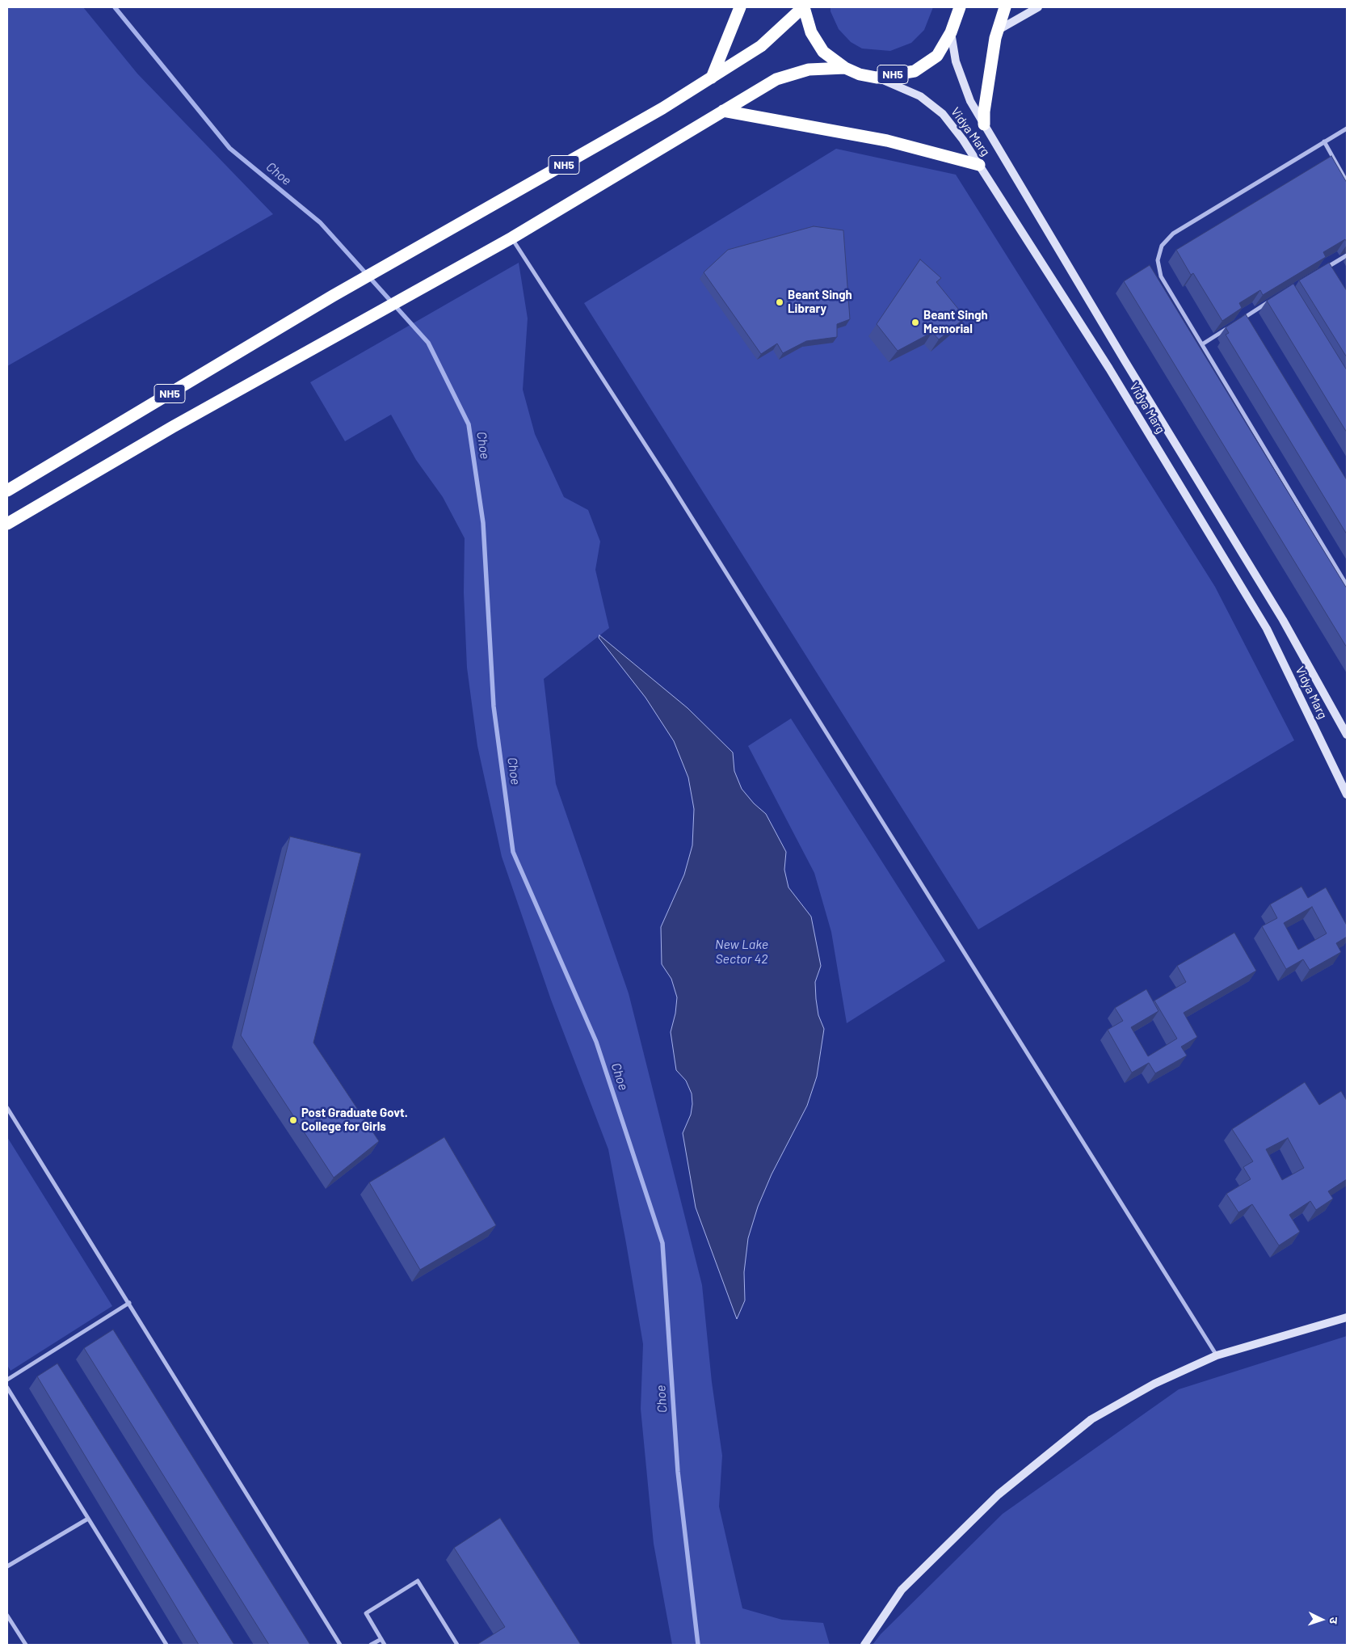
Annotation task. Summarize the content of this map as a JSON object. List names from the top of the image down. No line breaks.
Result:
{"streets":{"highway":["NH5"],"main road":["Vidya Marg"]},"crossings":[["NH5","Vidya Marg"]],"water":["Choe","New Lake Sector 42"],"places":["Beant Singh Library","Beant Singh Memorial","Post Graduate Govt. College for Girls"],"north":"right"}
